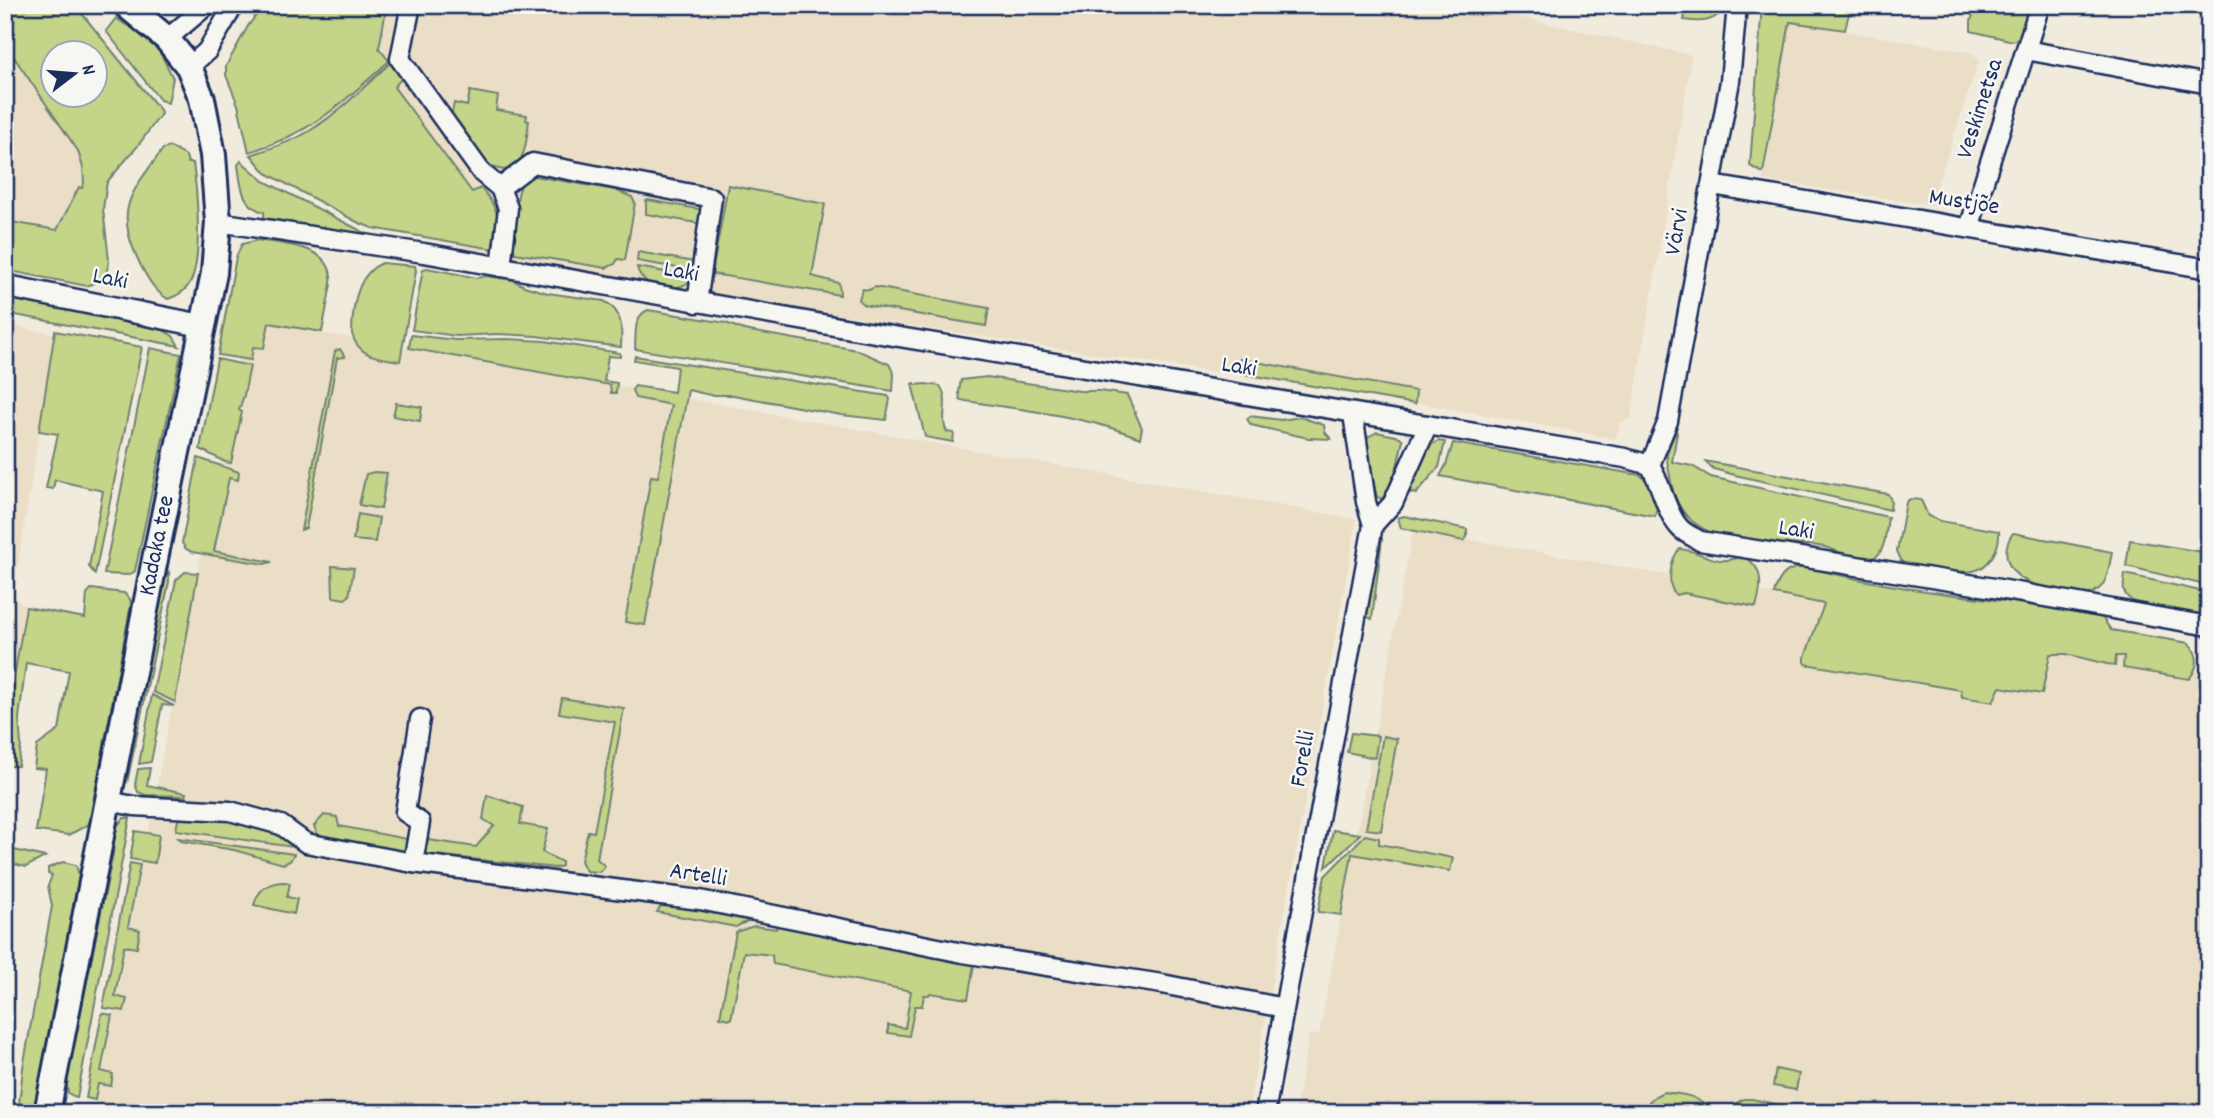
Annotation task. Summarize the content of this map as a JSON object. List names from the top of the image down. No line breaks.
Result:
{"streets":{"main road":["Kadaka tee"],"street":["Veskimetsa","Mustjõe","Värvi","Laki","Forelli","Artelli"]},"crossings":[["Veskimetsa","Mustjõe"],["Mustjõe","Värvi"],["Värvi","Laki"],["Laki","Kadaka tee"],["Laki","Forelli"],["Kadaka tee","Artelli"],["Forelli","Artelli"]],"north":"right"}
